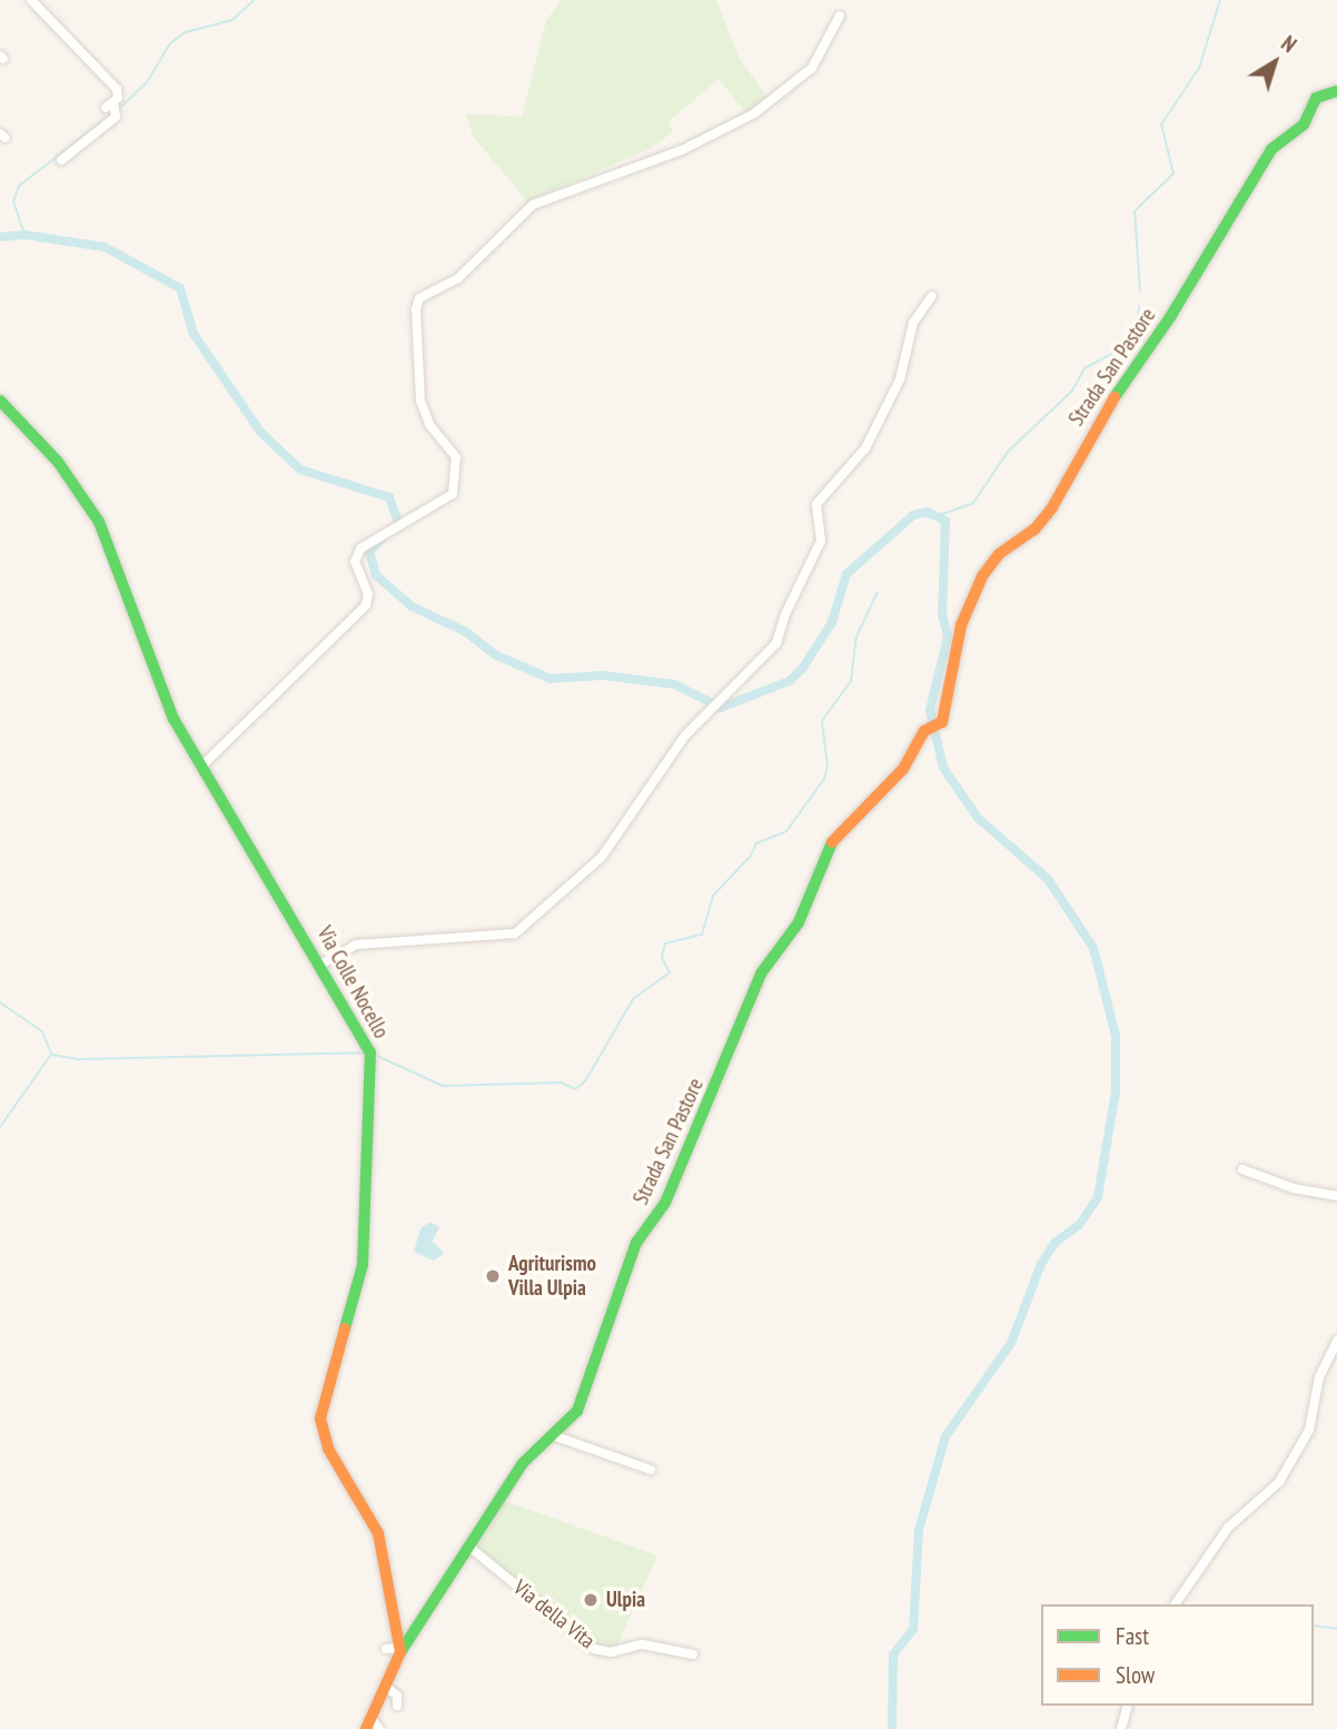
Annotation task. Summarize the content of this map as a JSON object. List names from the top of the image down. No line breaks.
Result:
{"streets":{"street":["Strada San Pastore","Via Colle Nocello","Via della Vita"]},"crossings":[["Strada San Pastore","Via Colle Nocello"],["Strada San Pastore","Via della Vita"]],"places":["Agriturismo Villa Ulpia","Ulpia"],"legend":["Fast","Slow"],"north":"top right"}
